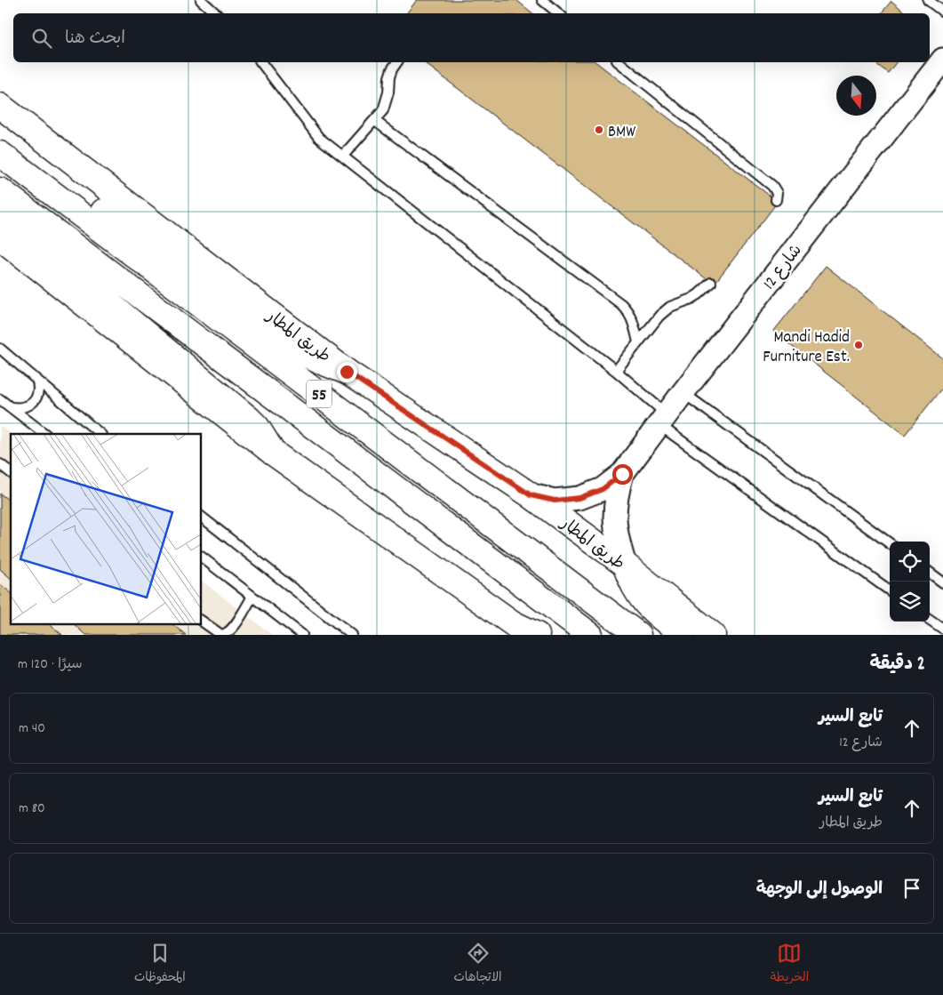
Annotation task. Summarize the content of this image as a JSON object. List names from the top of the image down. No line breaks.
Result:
{"streets":{"main road":["طريق المطار","55"],"street":["شارع 12"]},"crossings":[["شارع 12","طريق المطار"]],"places":["BMW","Mandi Hadid Furniture Est."],"north":"bottom","page":{"search":"ابحث هنا","heading":["2 دقيقة","سيرًا · 120 m"],"list":[["تابع السير","شارع 12","40 m"],["تابع السير","طريق المطار","80 m"],"الوصول إلى الوجهة"],"nav":["الخريطة","الاتجاهات","المحفوظات"]}}
